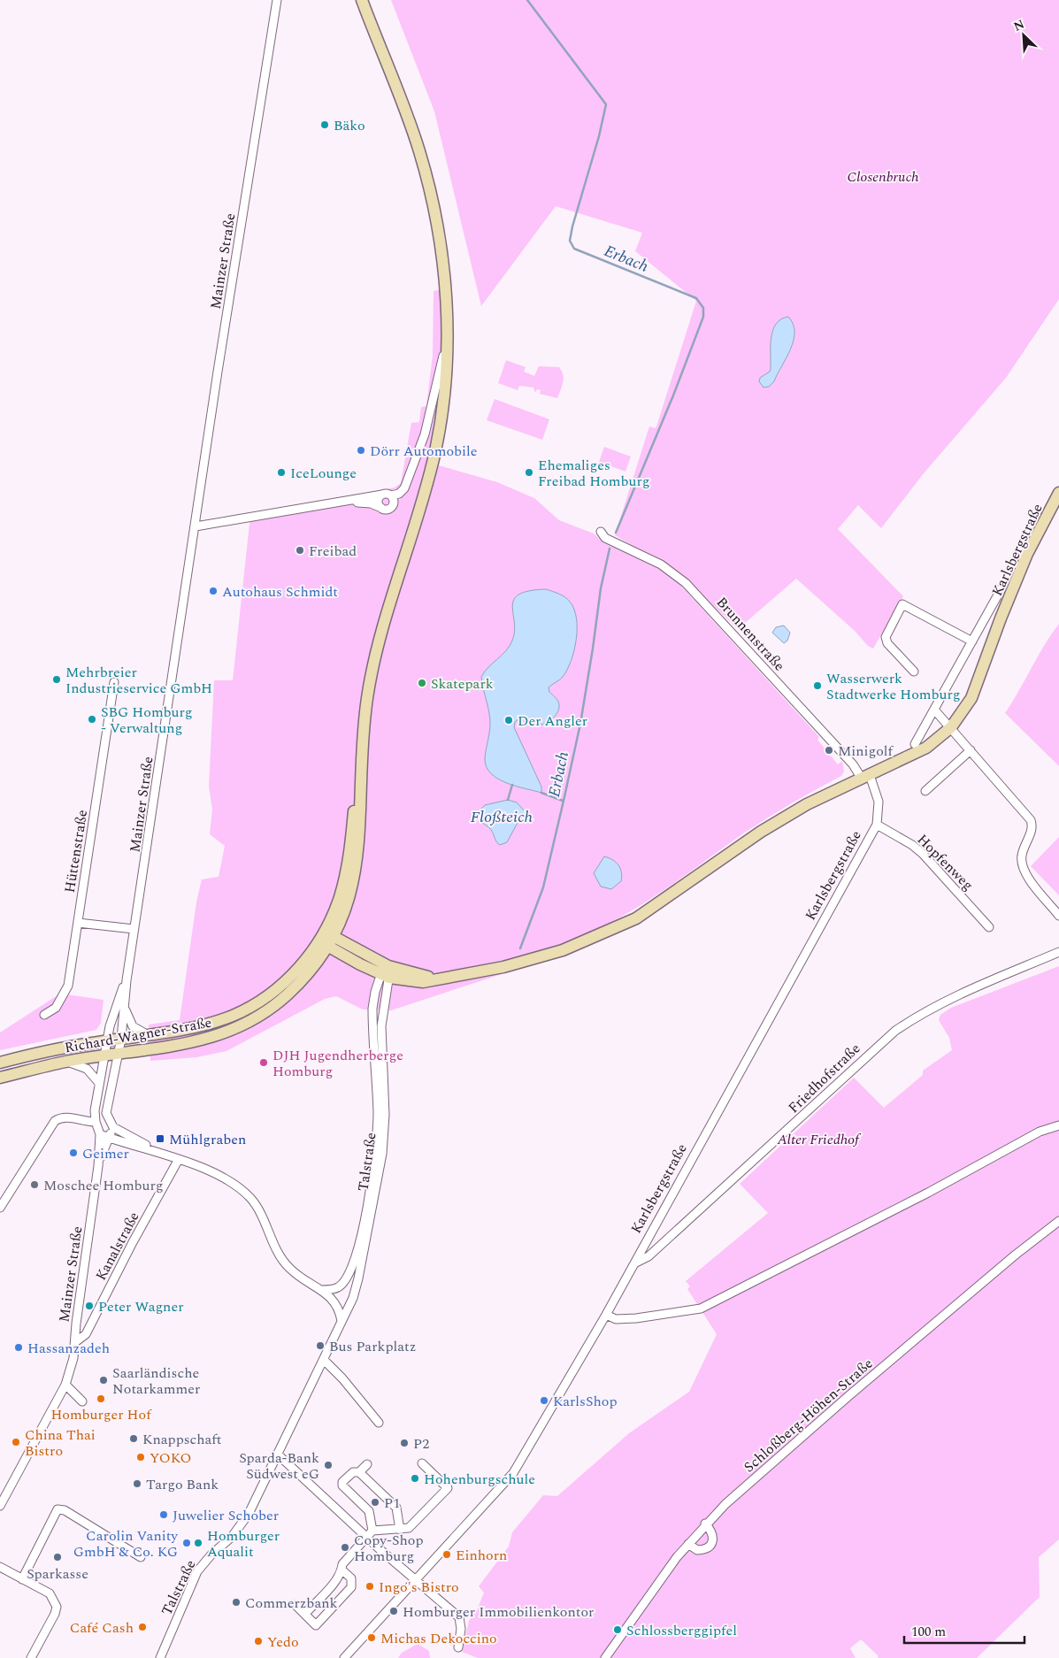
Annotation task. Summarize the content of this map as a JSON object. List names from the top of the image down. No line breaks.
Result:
{"streets":{"main road":["Karlsbergstraße","Richard-Wagner-Straße"],"street":["Mainzer Straße","Brunnenstraße","Hüttenstraße","Hopfenweg","Friedhofstraße","Talstraße","Kanalstraße","Schloßberg-Höhen-Straße"]},"crossings":[["Mainzer Straße","Richard-Wagner-Straße"],["Mainzer Straße","Kanalstraße"],["Karlsbergstraße","Brunnenstraße"],["Karlsbergstraße","Hopfenweg"],["Karlsbergstraße","Friedhofstraße"]],"water":["Erbach","Floßteich"],"parks":["Closenbruch","Alter Friedhof"],"places":{"other":["Bäko","Dörr Automobile","IceLounge","Ehemaliges Freibad Homburg","Freibad","Autohaus Schmidt","Mehrbreier Industrieservice GmbH","Skatepark","Wasserwerk Stadtwerke Homburg","SBG Homburg - Verwaltung","Der Angler","Minigolf","DJH Jugendherberge Homburg","Geimer","Moschee Homburg","Peter Wagner","Bus Parkplatz","Hassanzadeh","Saarländische Notarkammer","Homburger Hof","KarlsShop","Knappschaft","China Thai Bistro","P2","YOKO","Sparda-Bank Südwest eG","Hohenburgschule","Targo Bank","P1","Juwelier Schober","Carolin Vanity GmbH & Co. KG","Homburger Aqualit","Copy-Shop Homburg","Einhorn","Sparkasse","Ingo's Bistro","Commerzbank","Homburger Immobilienkontor","Café Cash","Schlossberggipfel","Michas Dekoccino","Yedo"],"transit":["Mühlgraben"]},"scale_bar":"100 m","north":"top left"}
